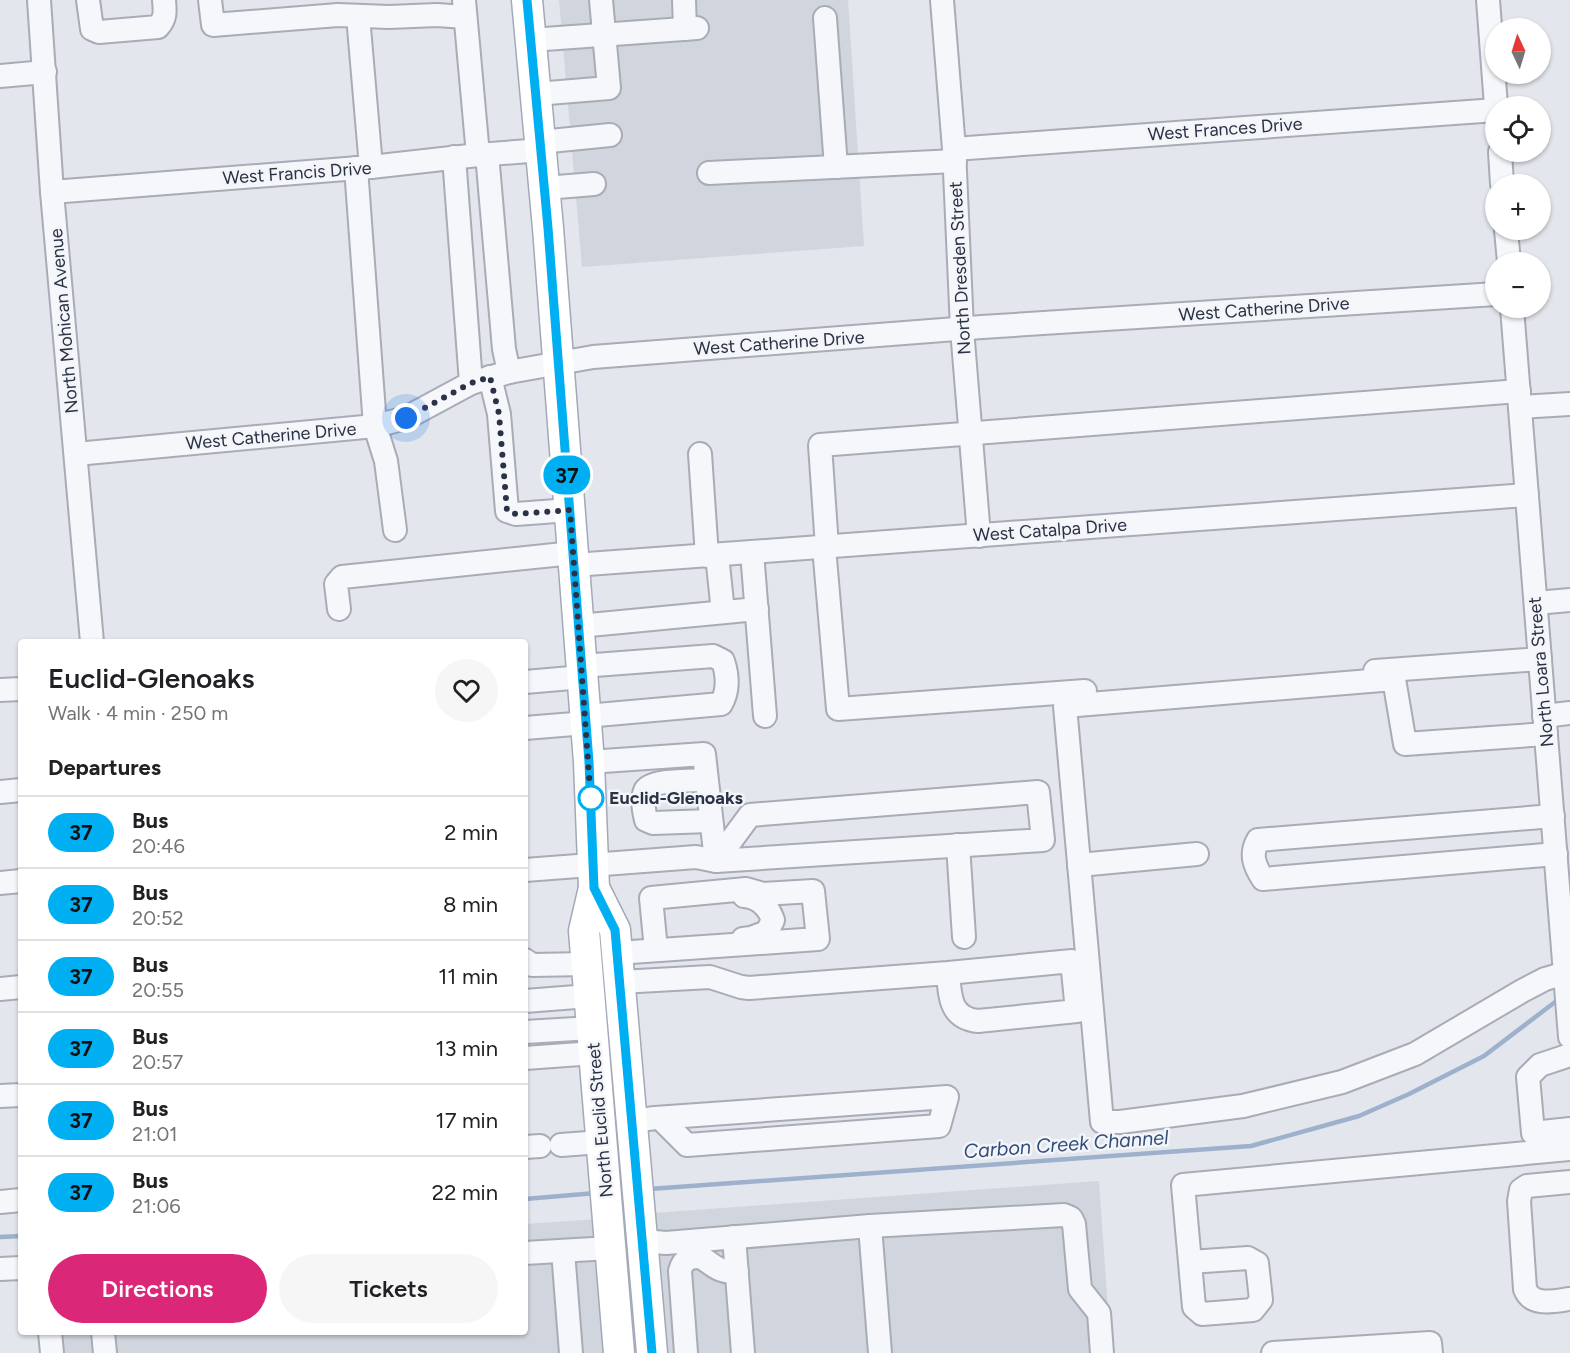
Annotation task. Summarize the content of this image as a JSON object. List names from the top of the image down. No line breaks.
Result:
{"streets":{"main road":["North Euclid Street"],"street":["West Frances Drive","West Francis Drive","North Dresden Street","West Catherine Drive","North Mohican Avenue","West Catalpa Drive","North Loara Street"]},"crossings":[["West Frances Drive","North Dresden Street"],["West Francis Drive","North Mohican Avenue"],["West Francis Drive","North Euclid Street"],["North Dresden Street","West Catherine Drive"],["North Dresden Street","West Catalpa Drive"],["West Catherine Drive","North Mohican Avenue"],["West Catherine Drive","North Euclid Street"],["West Catalpa Drive","North Loara Street"],["West Catalpa Drive","North Euclid Street"]],"water":["Carbon Creek Channel"],"places":["Euclid-Glenoaks"],"lines":["bus line 37"],"north":"top","page":{"on_map":"37","map_buttons":["+","−"],"heading":[["Euclid-Glenoaks","Walk · 4 min · 250 m"],"Departures"],"list":[{"mark":"37","name":"Bus","note":"20:46","value":"2 min"},{"mark":"37","name":"Bus","note":"20:52","value":"8 min"},{"mark":"37","name":"Bus","note":"20:55","value":"11 min"},{"mark":"37","name":"Bus","note":"20:57","value":"13 min"},{"mark":"37","name":"Bus","note":"21:01","value":"17 min"},{"mark":"37","name":"Bus","note":"21:06","value":"22 min"}],"buttons":["Directions","Tickets"]}}
